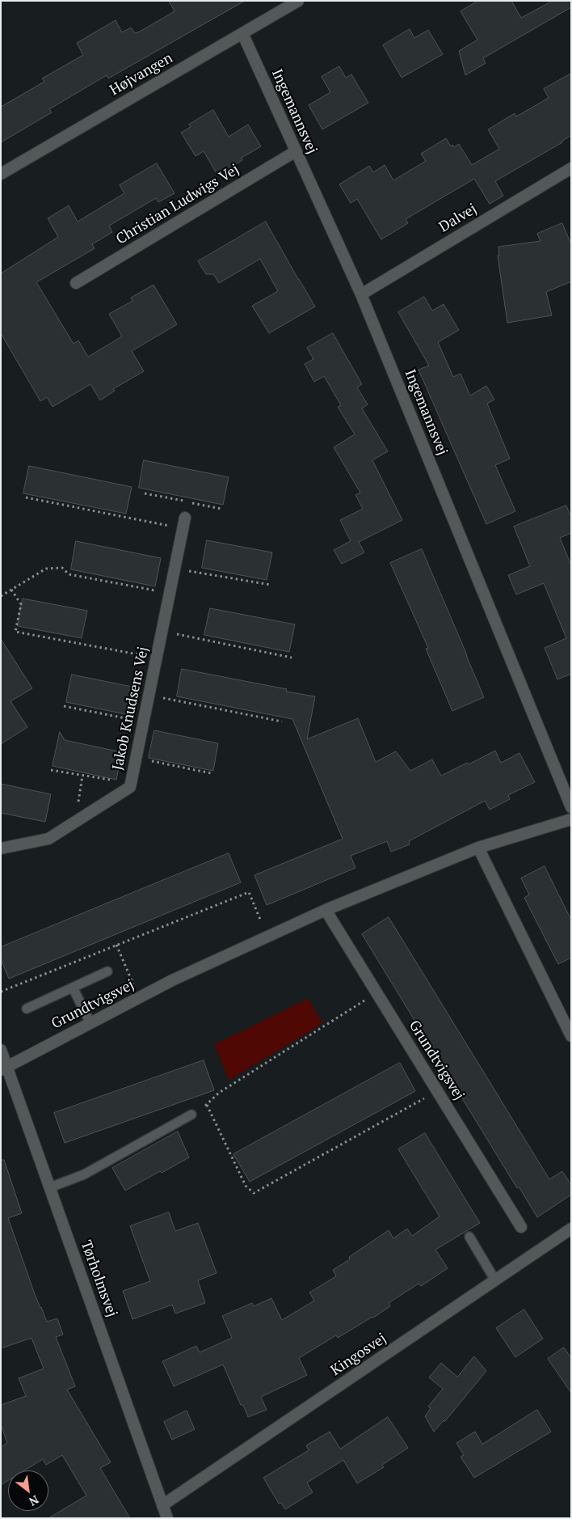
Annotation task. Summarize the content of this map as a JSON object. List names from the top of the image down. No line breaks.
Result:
{"streets":{"street":["Højvangen","Ingemannsvej","Christian Ludwigs Vej","Dalvej","Jakob Knudsens Vej","Grundtvigsvej","Tørholmsvej","Kingosvej"]},"crossings":[["Højvangen","Ingemannsvej"],["Ingemannsvej","Christian Ludwigs Vej"],["Ingemannsvej","Dalvej"],["Grundtvigsvej","Tørholmsvej"],["Tørholmsvej","Kingosvej"]],"north":"bottom right"}
